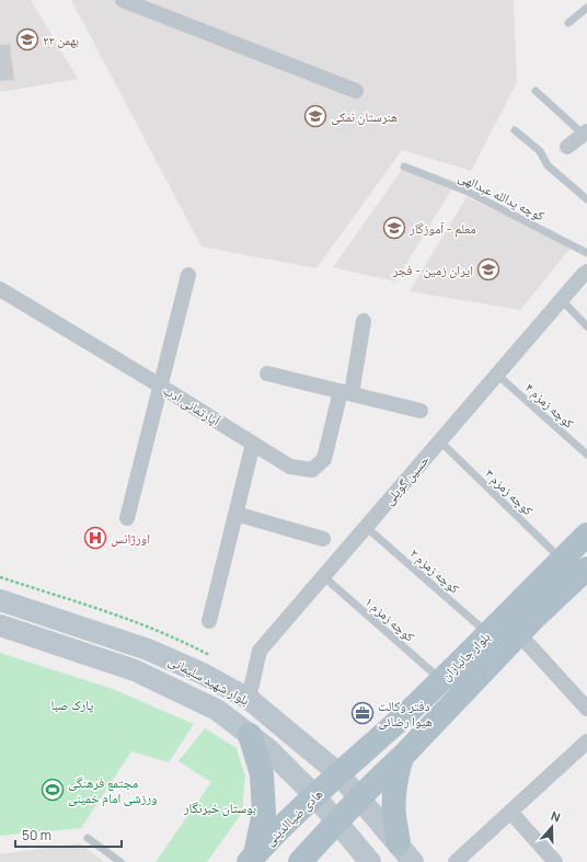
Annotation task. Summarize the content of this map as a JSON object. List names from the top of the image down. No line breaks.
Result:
{"streets":{"main road":["بلوار جانبازان","بلوار شهید سلیمانی","هادی ضیاالدینی"],"street":["آپارتمانی ادب","حسین گویلی"],"lane":["کوچه یدالله عبدالهی","کوچه زمزم ۴","کوچه زمزم ۳","کوچه زمزم ۲","کوچه زمزم ۱"]},"crossings":[["کوچه زمزم ۴","حسین گویلی"],["حسین گویلی","کوچه زمزم ۳"],["حسین گویلی","کوچه زمزم ۲"],["حسین گویلی","کوچه زمزم ۱"],["حسین گویلی","بلوار شهید سلیمانی"],["کوچه زمزم ۳","بلوار جانبازان"],["کوچه زمزم ۲","بلوار جانبازان"],["کوچه زمزم ۱","بلوار جانبازان"],["بلوار جانبازان","بلوار شهید سلیمانی"],["بلوار جانبازان","هادی ضیاالدینی"],["بلوار شهید سلیمانی","هادی ضیاالدینی"]],"parks":["پارک صبا","بوستان خبرنگار"],"places":{"school or university":["۲۲ بهمن","هنرستان نمکی","معلم - آموزگار","ایران زمین - فجر"],"hospital":["اورژانس"],"office":["دفتر وکالت هیوا رضائی"],"sports":["مجتمع فرهنگی ورزشی امام خمینی"]},"scale_bar":"50 m","north":"top"}
